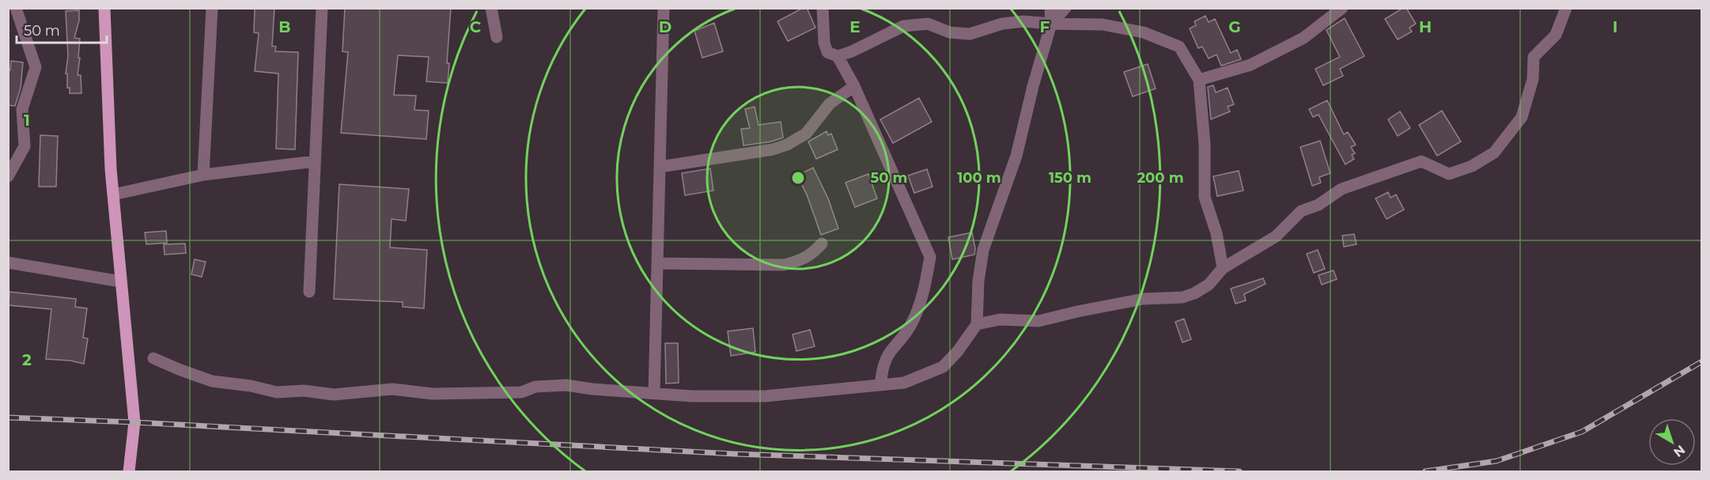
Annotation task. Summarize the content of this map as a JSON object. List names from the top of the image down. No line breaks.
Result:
{"scale_bar":"50 m","north":"bottom right","grid":{"columns":["B","C","D","E","F","G","H","I"],"rows":["1","2"]},"rings":["50 m","100 m","150 m","200 m"]}
